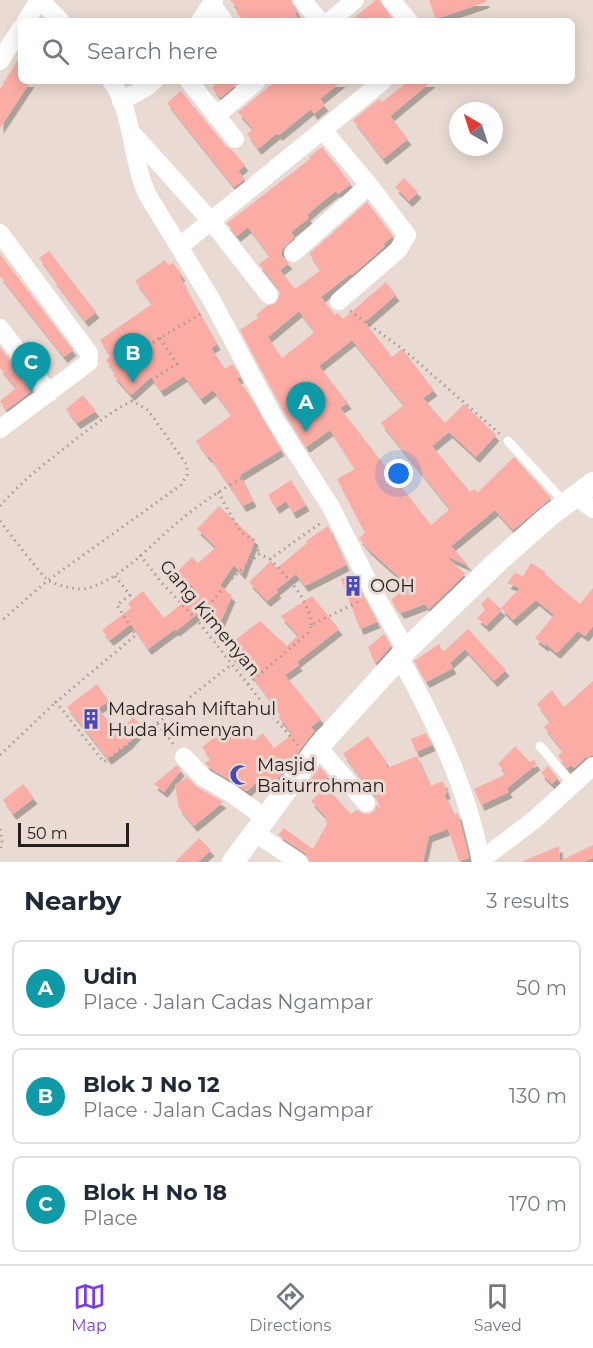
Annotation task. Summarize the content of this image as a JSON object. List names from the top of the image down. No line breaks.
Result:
{"streets":{"path":["Gang Kimenyan"]},"places":{"building":["OOH","Madrasah Miftahul Huda Kimenyan"],"mosque":["Masjid Baiturrohman"]},"scale_bar":"50 m","north":"top left","page":{"search":"Search here","pins":["B","C","A"],"scale":"50 m","heading":["Nearby","3 results"],"list":[{"mark":"A","name":"Udin","note":"Place · Jalan Cadas Ngampar","value":"50 m"},{"mark":"B","name":"Blok J No 12","note":"Place · Jalan Cadas Ngampar","value":"130 m"},{"mark":"C","name":"Blok H No 18","note":"Place","value":"170 m"}],"nav":["Map","Directions","Saved"]}}
